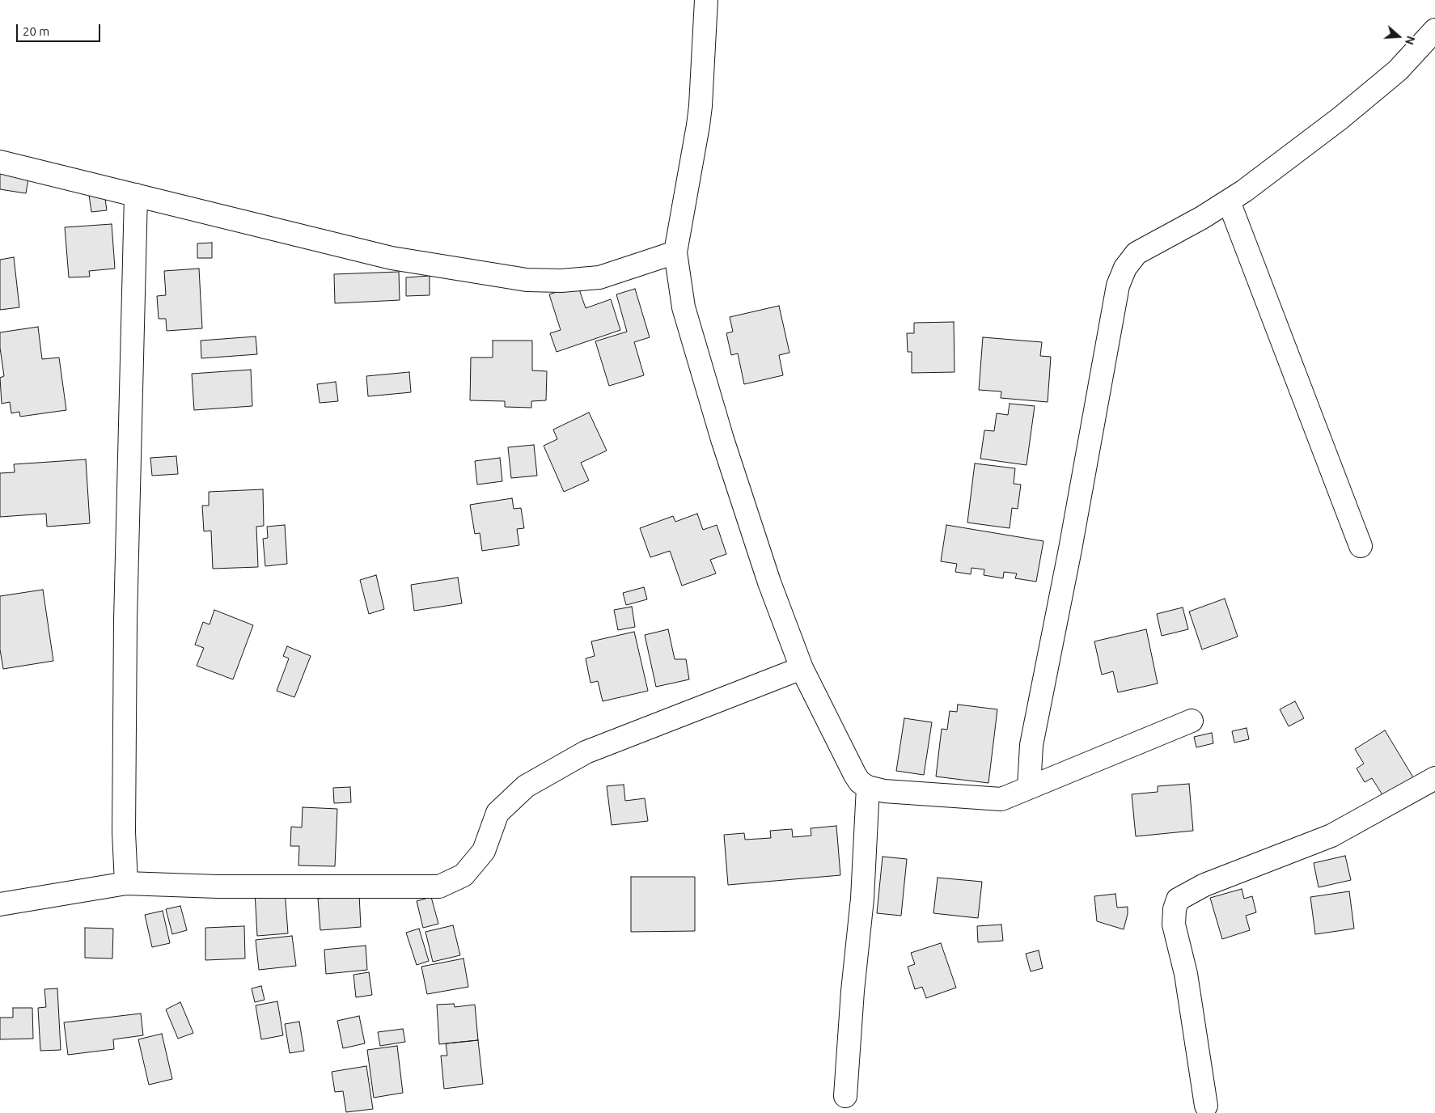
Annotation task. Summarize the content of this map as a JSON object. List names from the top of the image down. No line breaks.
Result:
{"scale_bar":"20 m","north":"right"}
